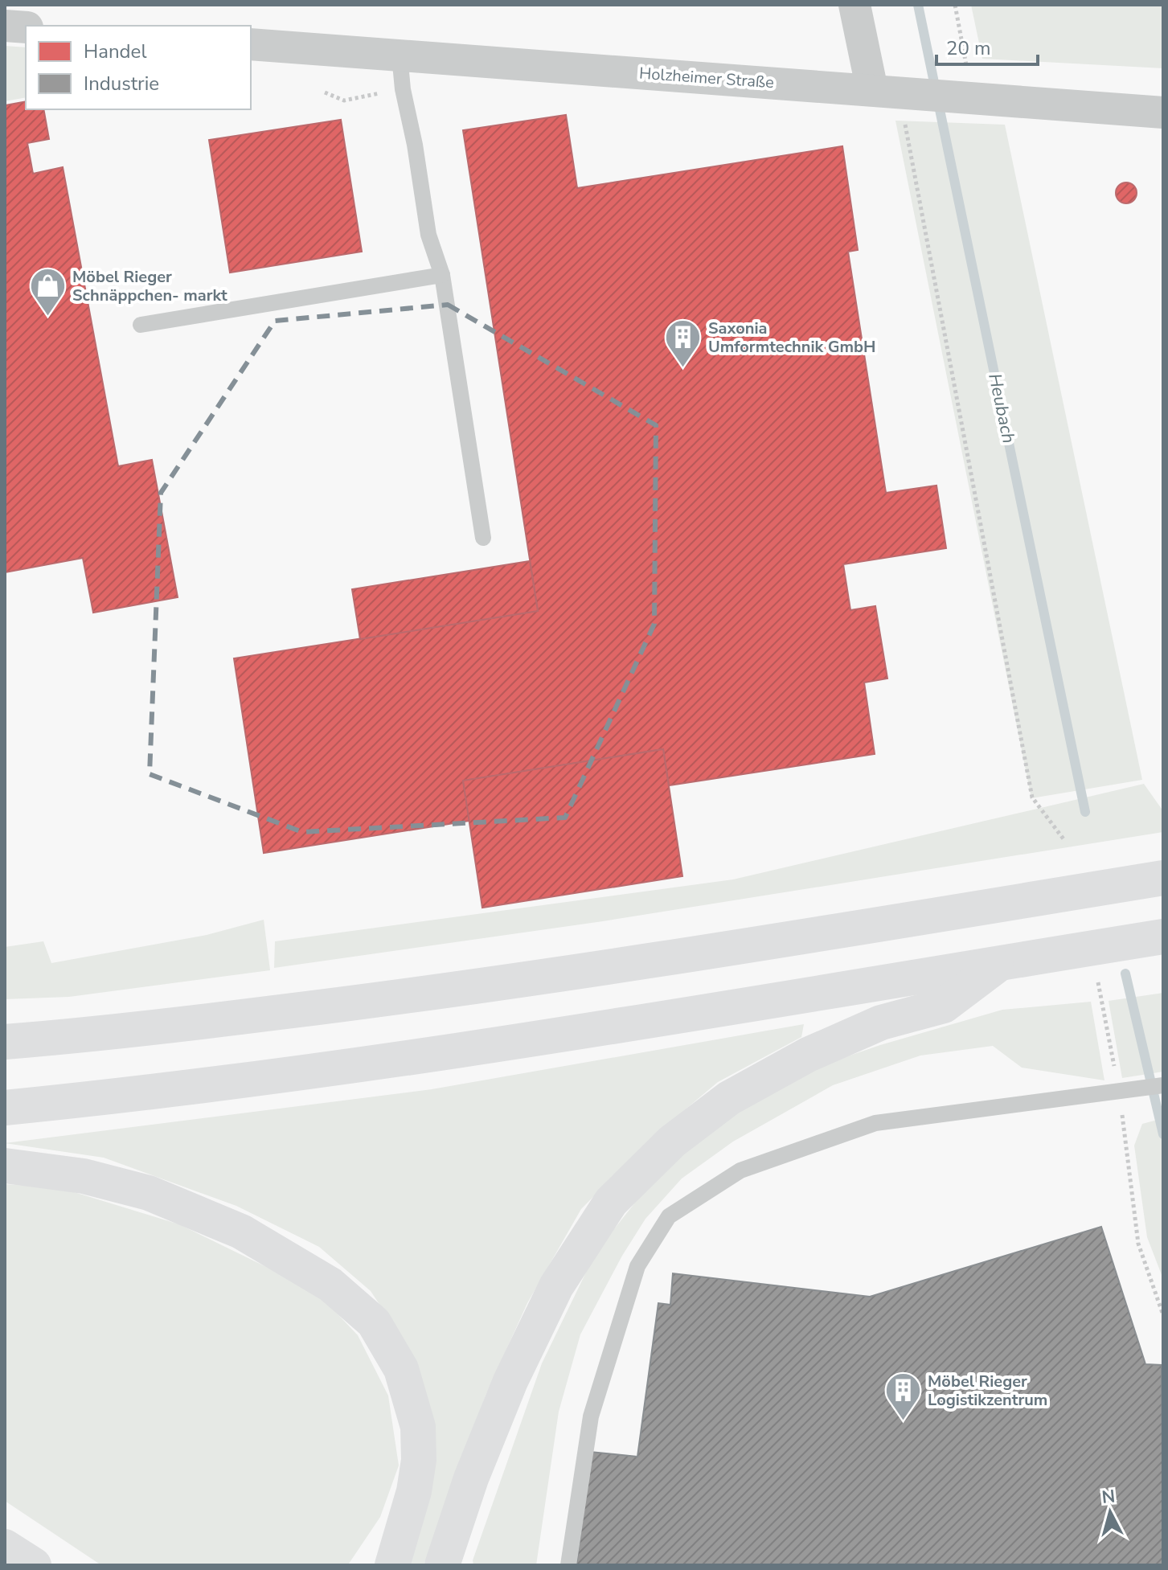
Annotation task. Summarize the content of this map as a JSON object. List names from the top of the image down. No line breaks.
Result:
{"streets":{"street":["Holzheimer Straße"]},"water":["Heubach"],"places":{"shop":["Möbel Rieger Schnäppchen- markt"],"building":["Saxonia Umformtechnik GmbH","Möbel Rieger Logistikzentrum"]},"legend":["Handel","Industrie"],"scale_bar":"20 m","north":"top"}
